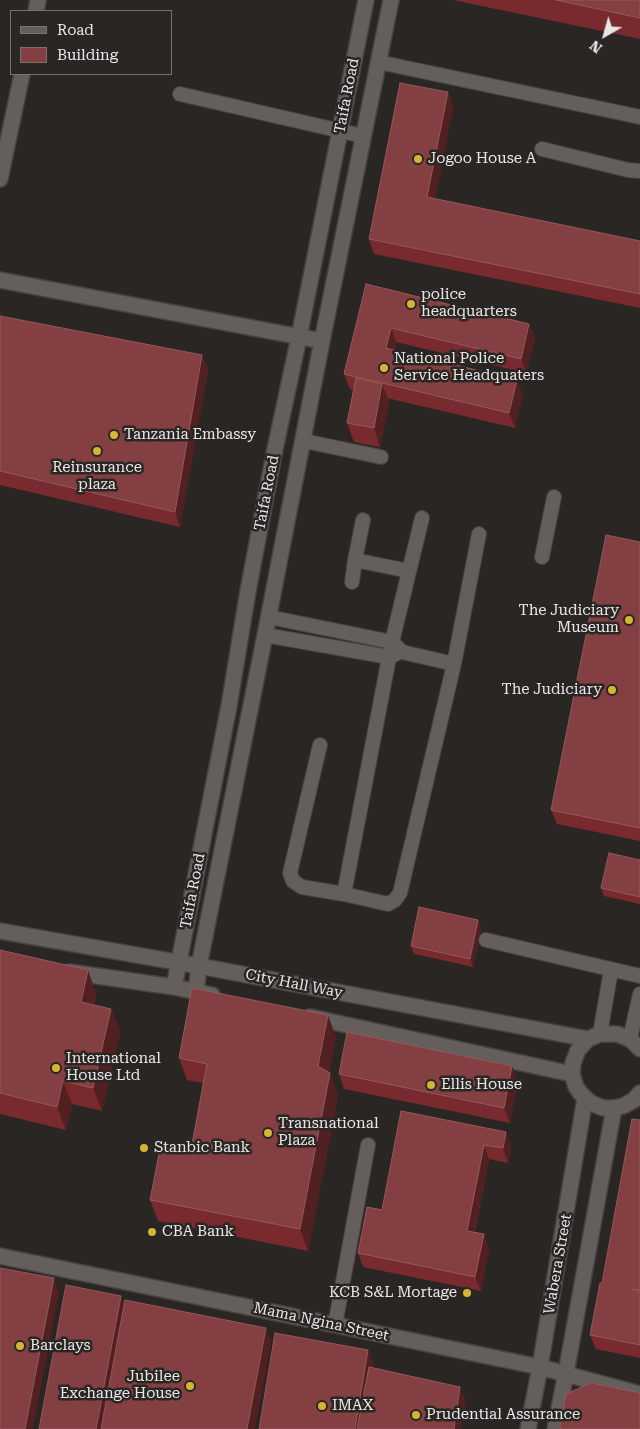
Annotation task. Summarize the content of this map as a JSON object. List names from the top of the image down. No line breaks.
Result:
{"streets":{"street":["Taifa Road","City Hall Way","Wabera Street","Mama Ngina Street"]},"crossings":[["Taifa Road","City Hall Way"],["Wabera Street","Mama Ngina Street"]],"places":["Jogoo House A","police headquarters","National Police Service Headquaters","Tanzania Embassy","Reinsurance plaza","The Judiciary Museum","The Judiciary","International House Ltd","Ellis House","Transnational Plaza","Stanbic Bank","CBA Bank","KCB S&L Mortage","Barclays","Jubilee Exchange House","IMAX","Prudential Assurance"],"legend":["Road","Building"],"north":"bottom left"}
